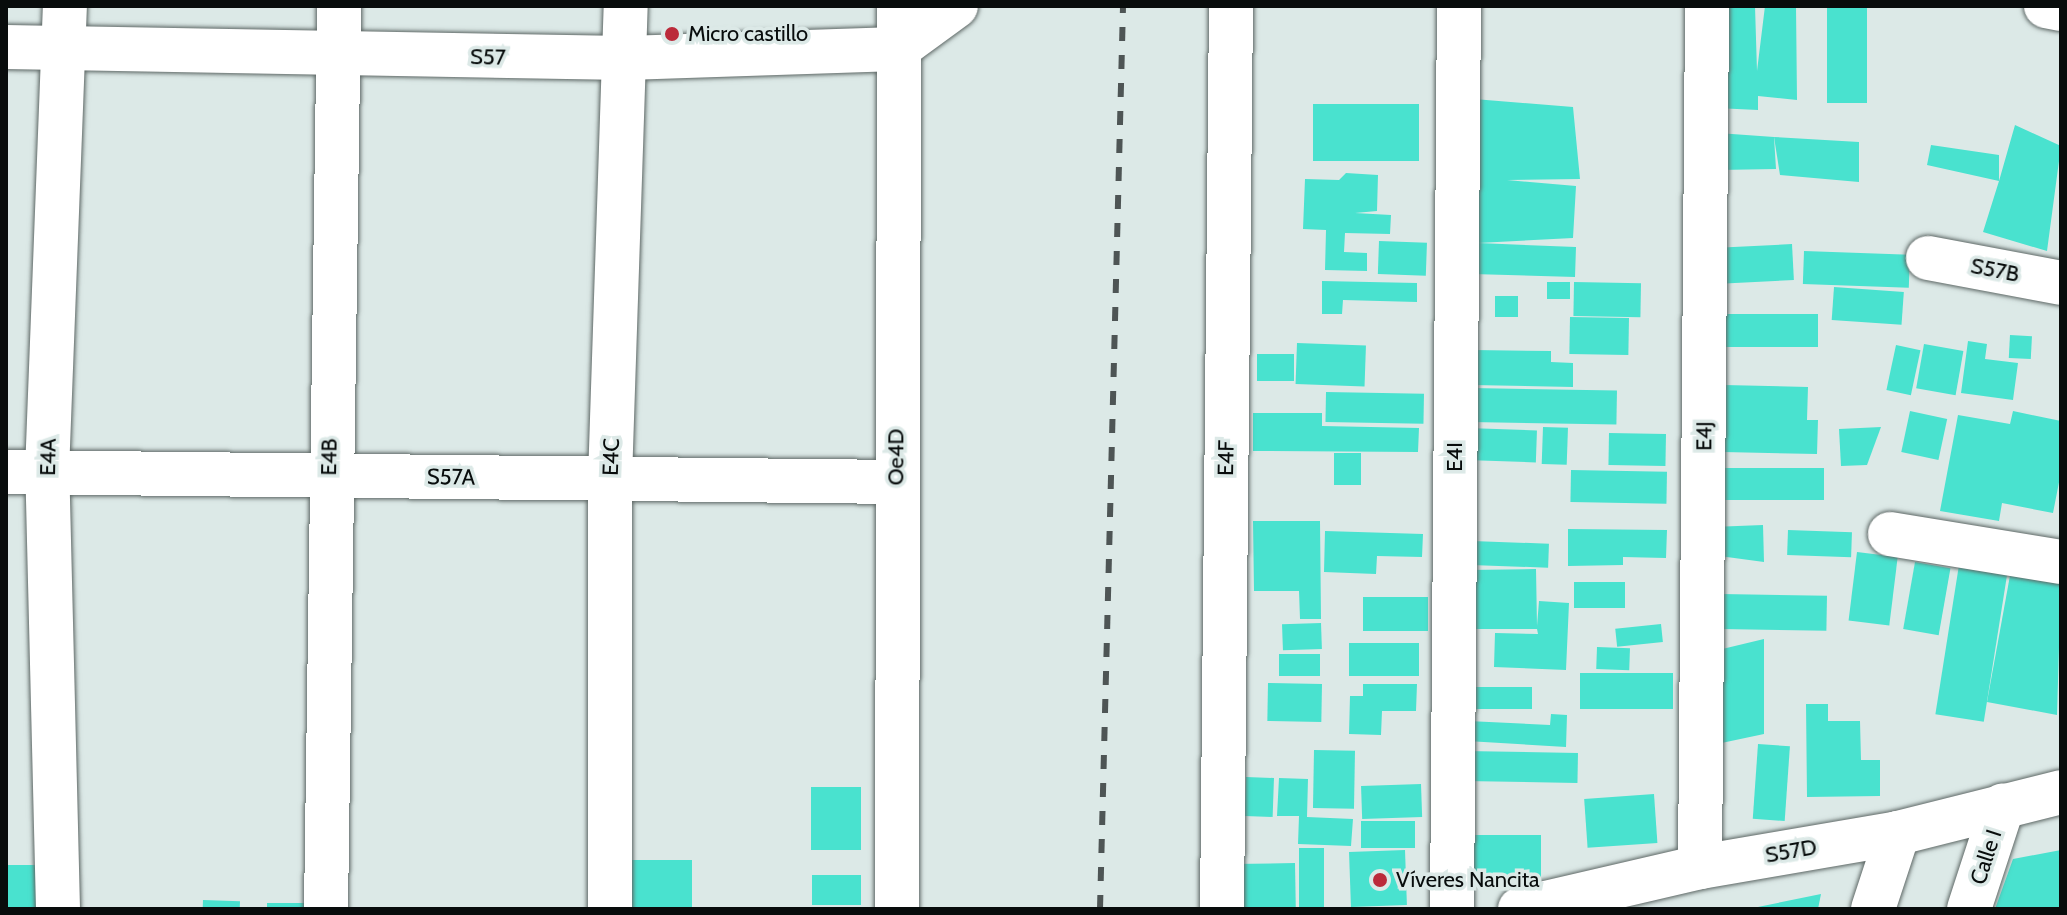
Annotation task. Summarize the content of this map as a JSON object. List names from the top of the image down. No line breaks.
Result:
{"streets":{"street":["S57","S57B","E4J","E4A","E4B","E4C","Oe4D","E4I","E4F","S57A","S57D","Calle I"]},"crossings":[["S57","E4A"],["S57","E4B"],["S57","E4C"],["S57","Oe4D"],["E4J","S57D"],["E4A","S57A"],["E4B","S57A"],["E4C","S57A"],["Oe4D","S57A"],["S57D","Calle I"]],"places":["Micro castillo","Víveres Nancita"]}
